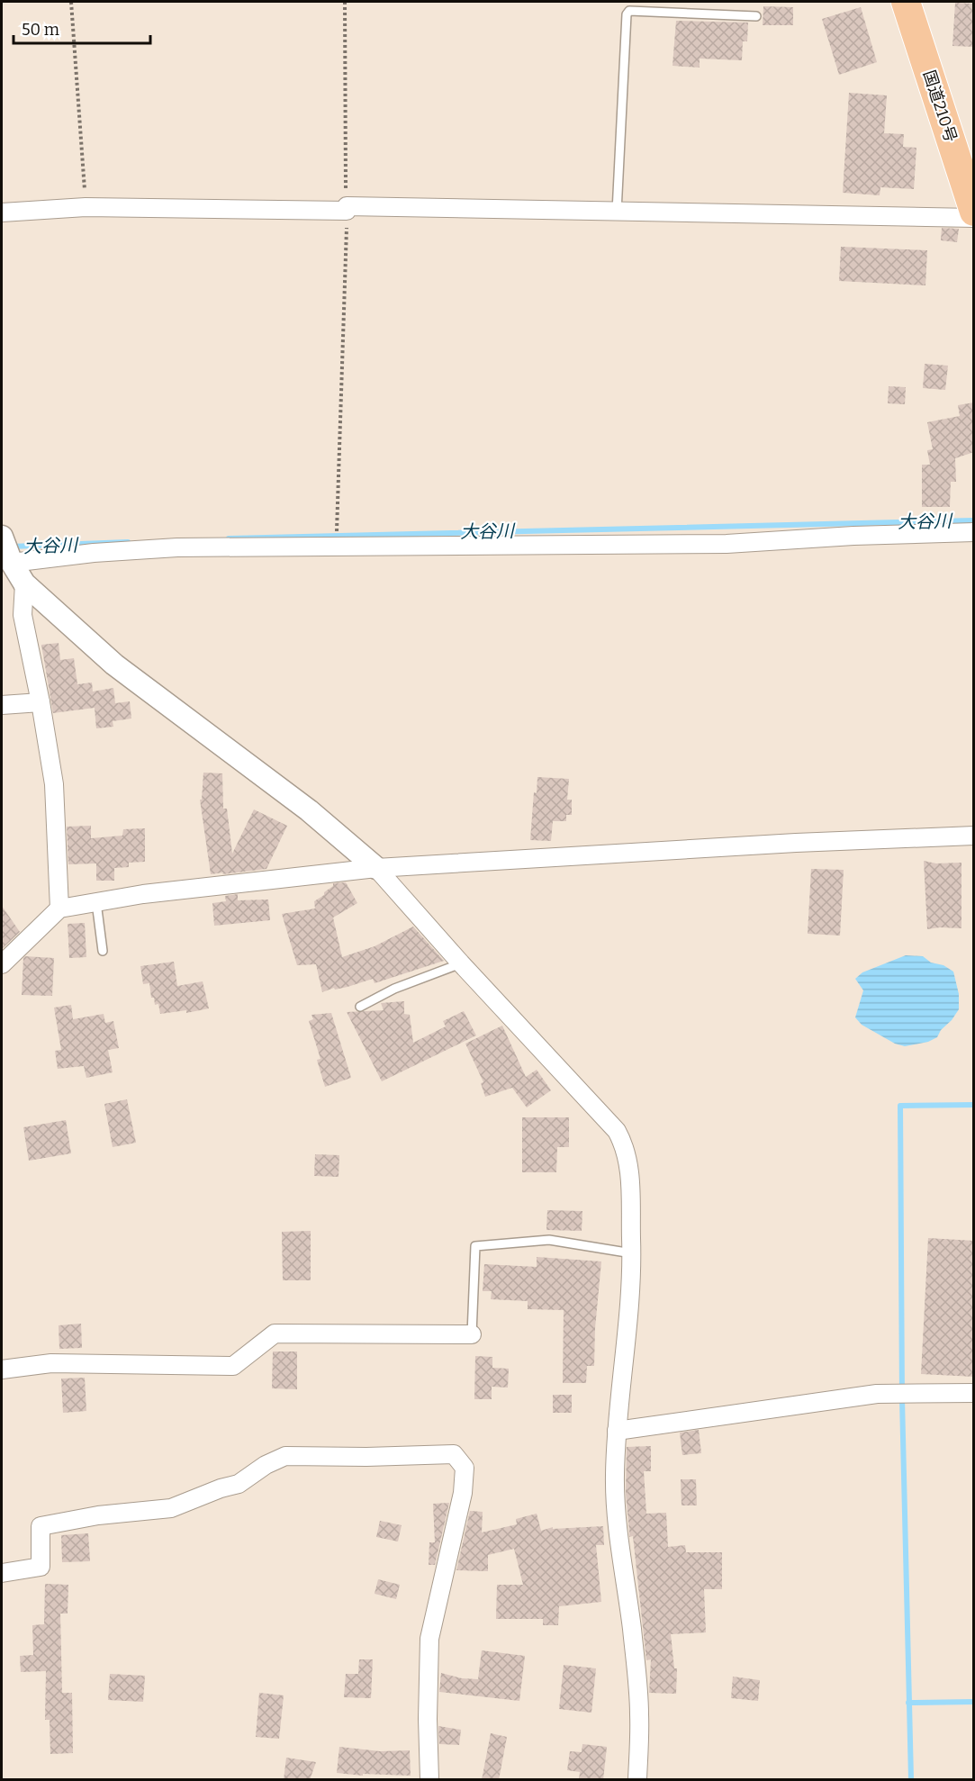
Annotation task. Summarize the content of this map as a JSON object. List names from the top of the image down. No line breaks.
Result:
{"streets":{"highway":["国道210号"]},"water":["大谷川"],"scale_bar":"50 m"}
